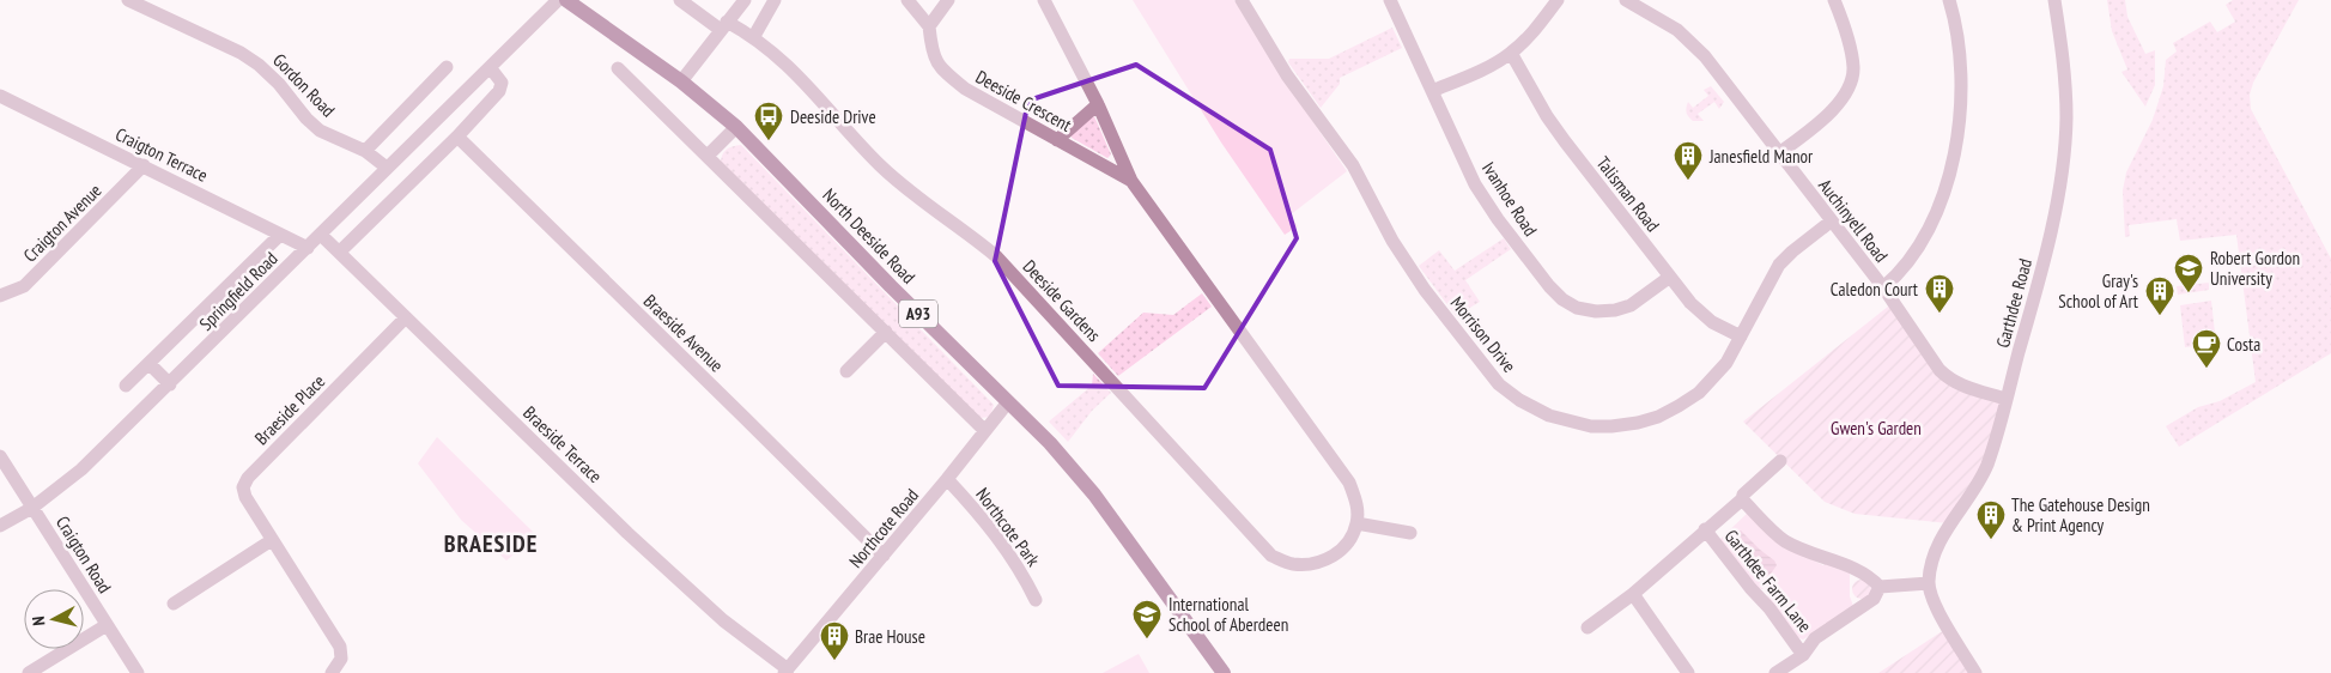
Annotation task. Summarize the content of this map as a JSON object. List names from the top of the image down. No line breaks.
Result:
{"streets":{"main road":["North Deeside Road","A93"],"street":["Gordon Road","Deeside Crescent","Craigton Terrace","Talisman Road","Ivanhoe Road","Auchinyell Road","Craigton Avenue","Springfield Road","Deeside Gardens","Garthdee Road","Braeside Avenue","Morrison Drive","Braeside Place","Braeside Terrace","Northcote Park","Northcote Road","Craigton Road","Garthdee Farm Lane"]},"crossings":[["Gordon Road","Springfield Road"],["Craigton Terrace","Craigton Avenue"],["Craigton Terrace","Springfield Road"],["Talisman Road","Ivanhoe Road"],["Talisman Road","Morrison Drive"],["Auchinyell Road","Garthdee Road"],["Auchinyell Road","Morrison Drive"],["North Deeside Road","Northcote Road"],["Springfield Road","Braeside Terrace"],["Springfield Road","Craigton Road"],["Braeside Avenue","Northcote Road"],["Braeside Place","Braeside Terrace"],["Braeside Terrace","Northcote Road"],["Northcote Park","Northcote Road"]],"districts":["BRAESIDE"],"parks":["Gwen's Garden"],"places":{"bus stop":["Deeside Drive"],"building":["Janesfield Manor","Caledon Court","Gray's School of Art","The Gatehouse Design & Print Agency","Brae House"],"school or university":["Robert Gordon University","International School of Aberdeen"],"cafe":["Costa"]},"north":"left"}
